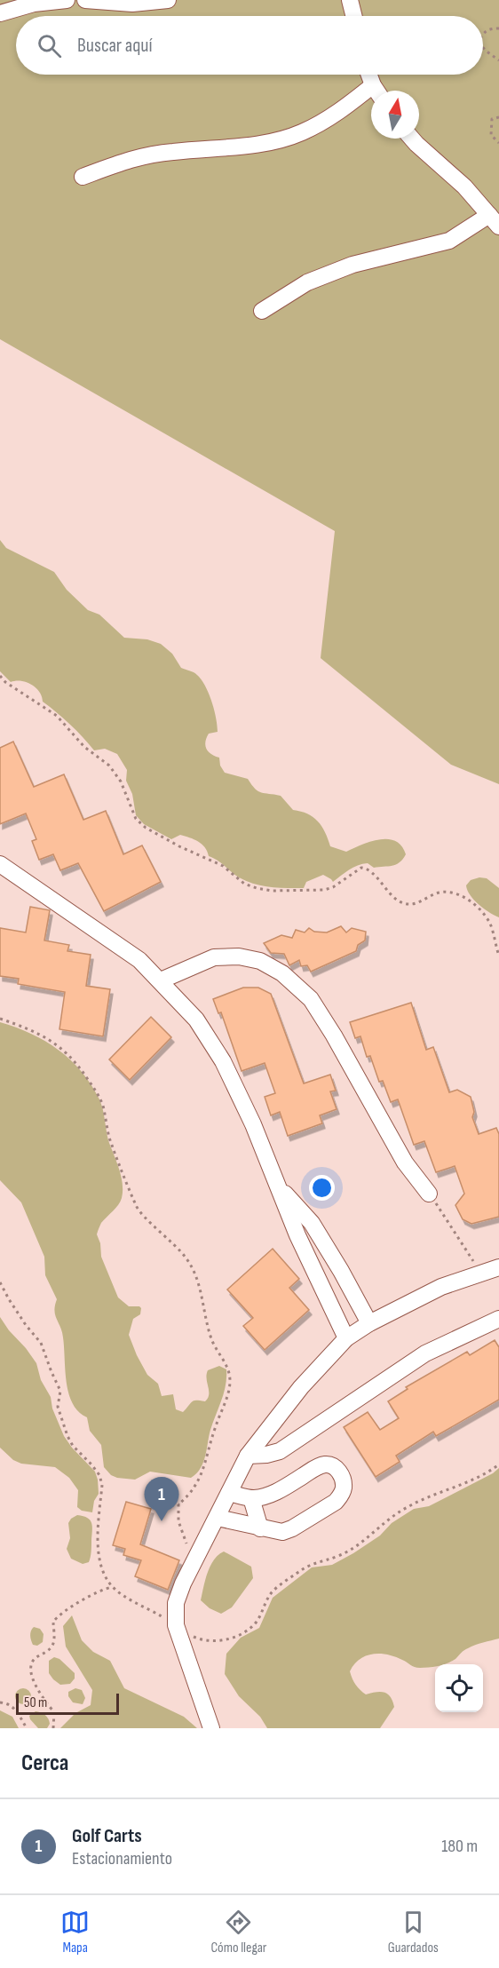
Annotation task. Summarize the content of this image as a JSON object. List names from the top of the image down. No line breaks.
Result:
{"scale_bar":"50 m","north":"top","page":{"search":"Buscar aquí","pins":"1","scale":"50 m","heading":"Cerca","list":[{"mark":"1","name":"Golf Carts","note":"Estacionamiento","value":"180 m"}],"nav":["Mapa","Cómo llegar","Guardados"]}}
